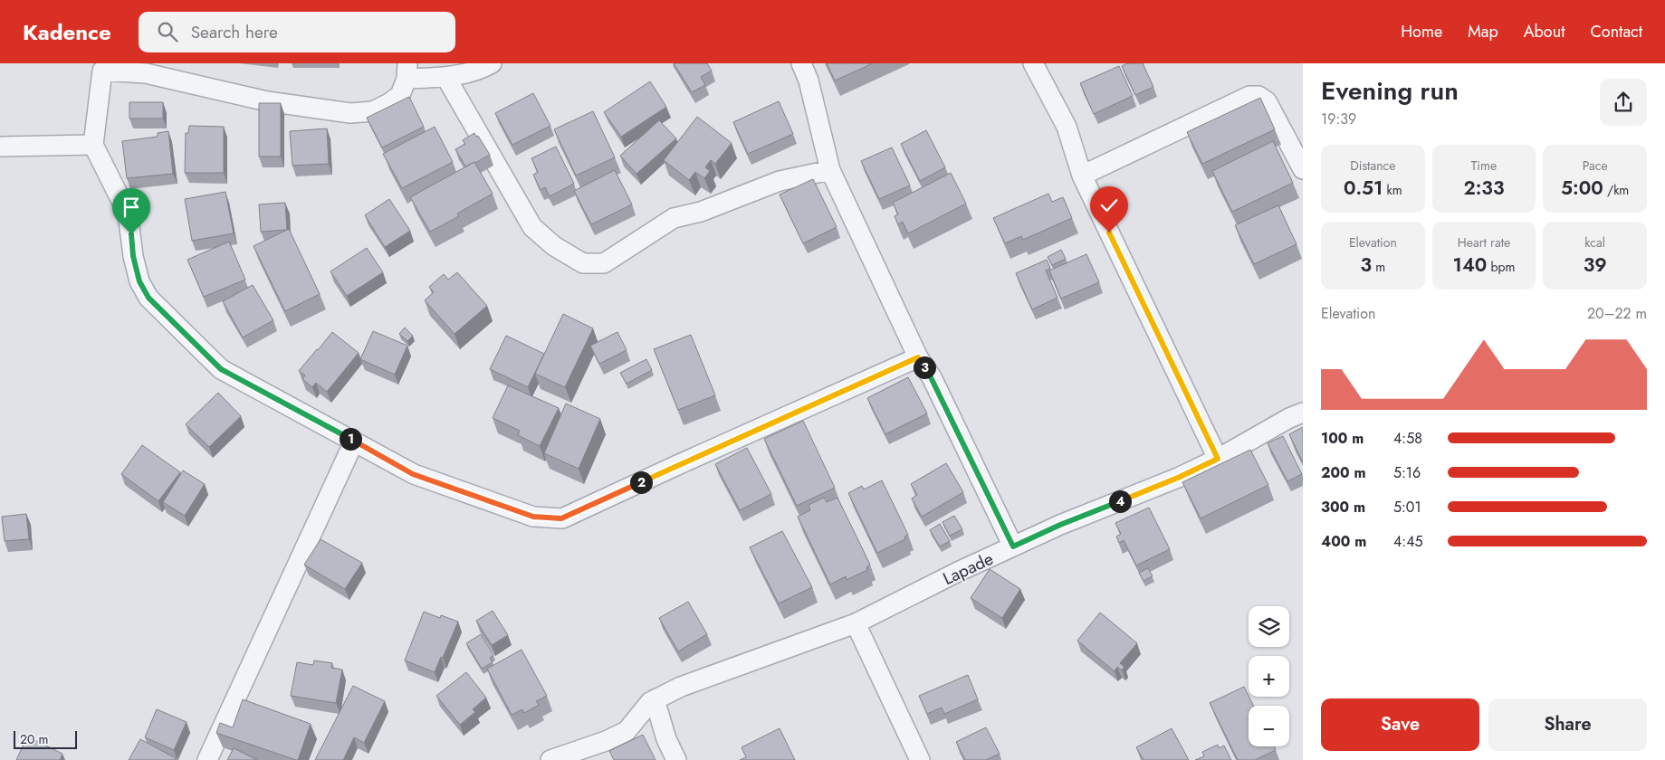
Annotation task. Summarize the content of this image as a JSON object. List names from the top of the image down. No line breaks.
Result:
{"streets":{"street":["Lapade"]},"scale_bar":"20 m","page":{"header":"Kadence","search":"Search here","nav":["Home","Map","About","Contact"],"heading":["Evening run","19:39"],"stats":[["Distance","0.51 km"],["Time","2:33"],["Pace","5:00 /km"],["Elevation","3 m"],["Heart rate","140 bpm"],["kcal","39"]],"chart":["Elevation","20–22 m"],"pins":["3","1","2","4"],"list":[{"name":"100 m","note":"4:58"},{"name":"200 m","note":"5:16"},{"name":"300 m","note":"5:01"},{"name":"400 m","note":"4:45"}],"map_buttons":["+","−"],"buttons":["Save","Share"],"scale":"20 m"}}
